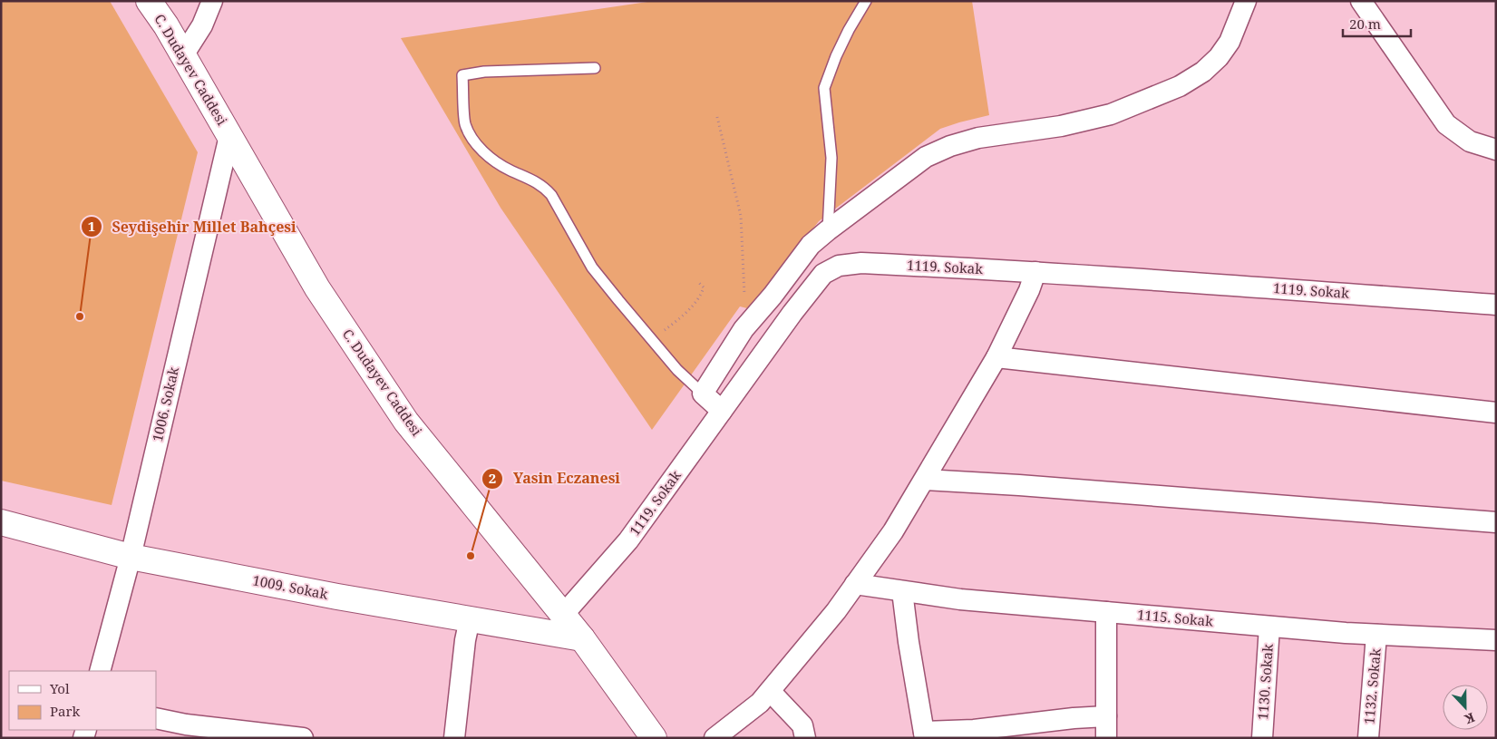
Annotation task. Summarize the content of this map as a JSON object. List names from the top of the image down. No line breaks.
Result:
{"streets":{"street":["C. Dudayev Caddesi","1119. Sokak","1006. Sokak","1009. Sokak","1115. Sokak","1130. Sokak","1132. Sokak"]},"crossings":[["C. Dudayev Caddesi","1119. Sokak"],["C. Dudayev Caddesi","1006. Sokak"],["C. Dudayev Caddesi","1009. Sokak"],["1006. Sokak","1009. Sokak"],["1115. Sokak","1130. Sokak"],["1115. Sokak","1132. Sokak"]],"places":["Seydişehir Millet Bahçesi","Yasin Eczanesi"],"legend":["Yol","Park"],"scale_bar":"20 m","north":"bottom"}
